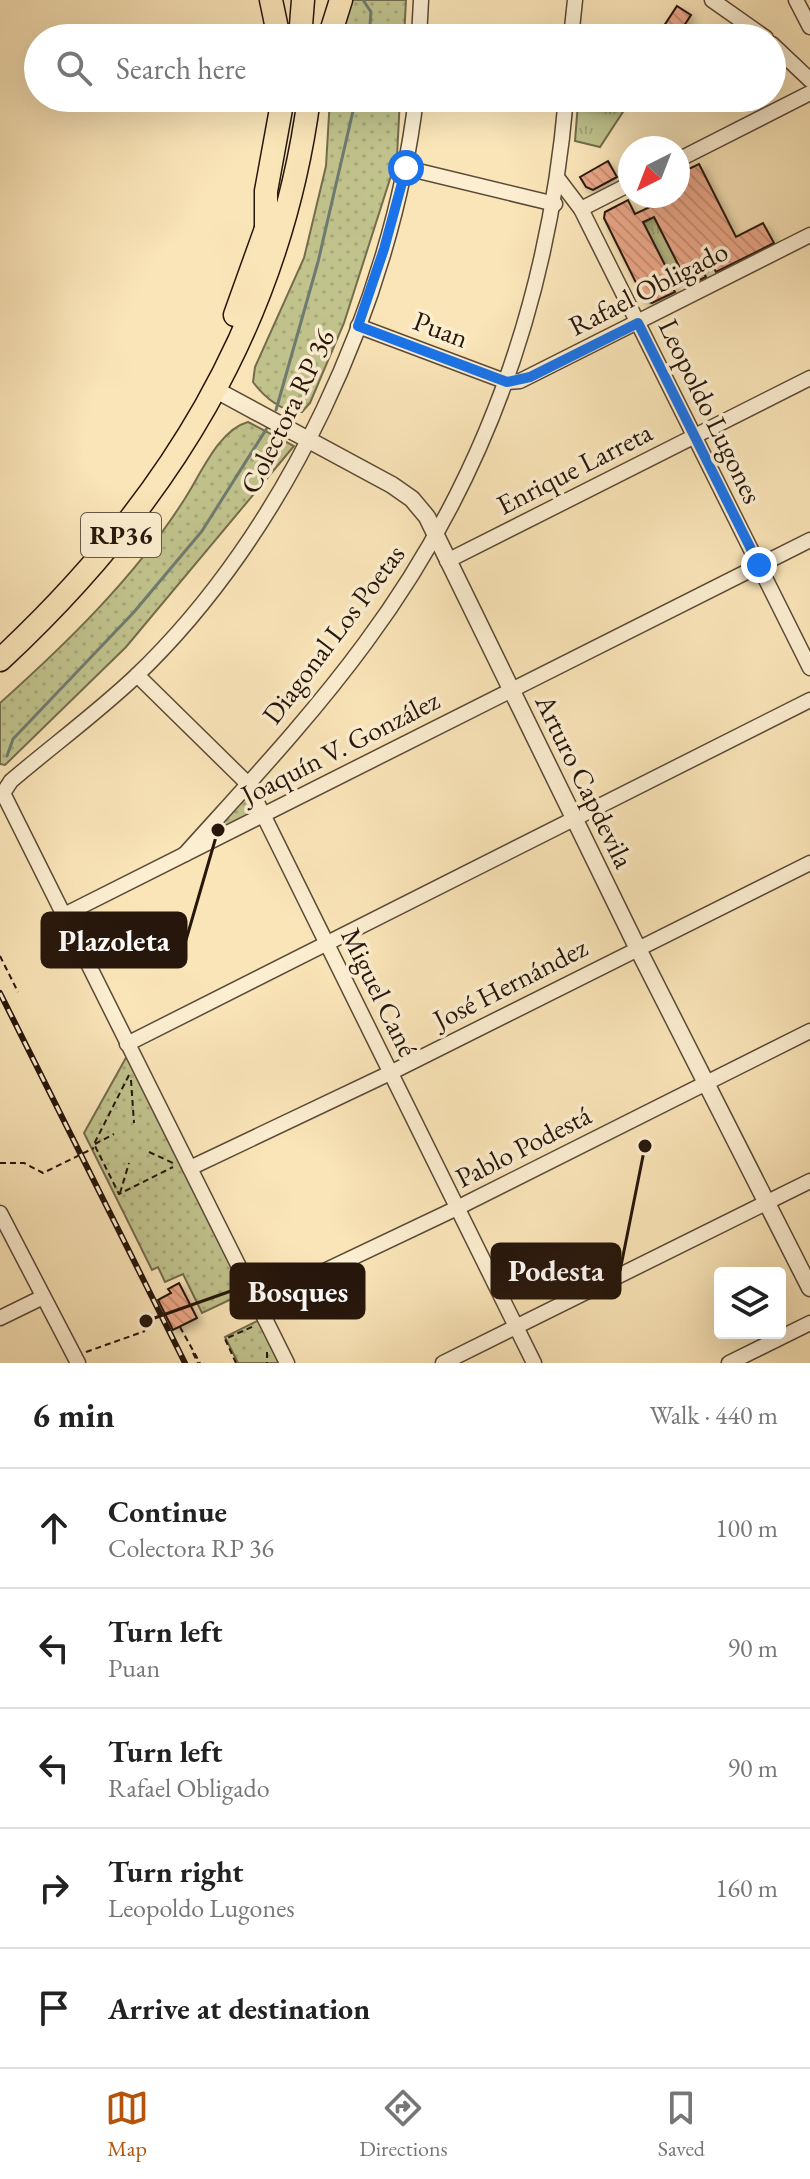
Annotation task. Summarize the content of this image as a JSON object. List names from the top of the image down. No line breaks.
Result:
{"streets":{"main road":["RP36"],"street":["Rafael Obligado","Puan","Colectora RP 36","Leopoldo Lugones","Enrique Larreta","Diagonal Los Poetas","Joaquín V. González","Arturo Capdevila","José Hernández","Miguel Cané","Pablo Podestá"]},"crossings":[["Rafael Obligado","Puan"],["Rafael Obligado","Leopoldo Lugones"],["Rafael Obligado","Diagonal Los Poetas"],["Puan","Colectora RP 36"],["Puan","Diagonal Los Poetas"],["Colectora RP 36","Joaquín V. González"],["Colectora RP 36","Arturo Capdevila"],["Colectora RP 36","Miguel Cané"],["Leopoldo Lugones","Enrique Larreta"],["Leopoldo Lugones","Diagonal Los Poetas"],["Leopoldo Lugones","Joaquín V. González"],["Enrique Larreta","Arturo Capdevila"],["RP36","Arturo Capdevila"],["Diagonal Los Poetas","Joaquín V. González"],["Diagonal Los Poetas","Arturo Capdevila"],["Diagonal Los Poetas","Miguel Cané"],["Joaquín V. González","Arturo Capdevila"],["Joaquín V. González","Miguel Cané"],["Arturo Capdevila","José Hernández"],["Arturo Capdevila","Pablo Podestá"],["José Hernández","Miguel Cané"],["Miguel Cané","Pablo Podestá"]],"places":["Plazoleta","Podesta","Bosques"],"north":"bottom left","page":{"search":"Search here","heading":["6 min","Walk · 440 m"],"list":[["Continue","Colectora RP 36","100 m"],["Turn left","Puan","90 m"],["Turn left","Rafael Obligado","90 m"],["Turn right","Leopoldo Lugones","160 m"],"Arrive at destination"],"nav":["Map","Directions","Saved"]}}
